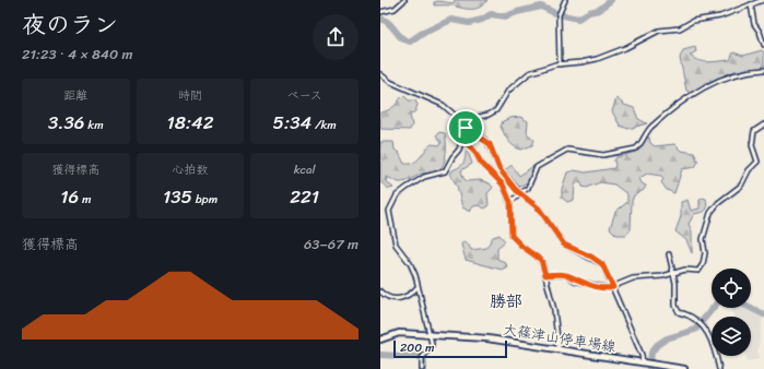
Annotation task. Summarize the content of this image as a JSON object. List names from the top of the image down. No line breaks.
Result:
{"streets":{"main road":["大篠津山停車場線"]},"districts":["勝部"],"scale_bar":"200 m","page":{"heading":["夜のラン","21:23 · 4 × 840 m"],"stats":[["距離","3.36 km"],["時間","18:42"],["ペース","5:34 /km"],["獲得標高","16 m"],["心拍数","135 bpm"],["kcal","221"]],"chart":["獲得標高","63–67 m"],"scale":"200 m"}}
